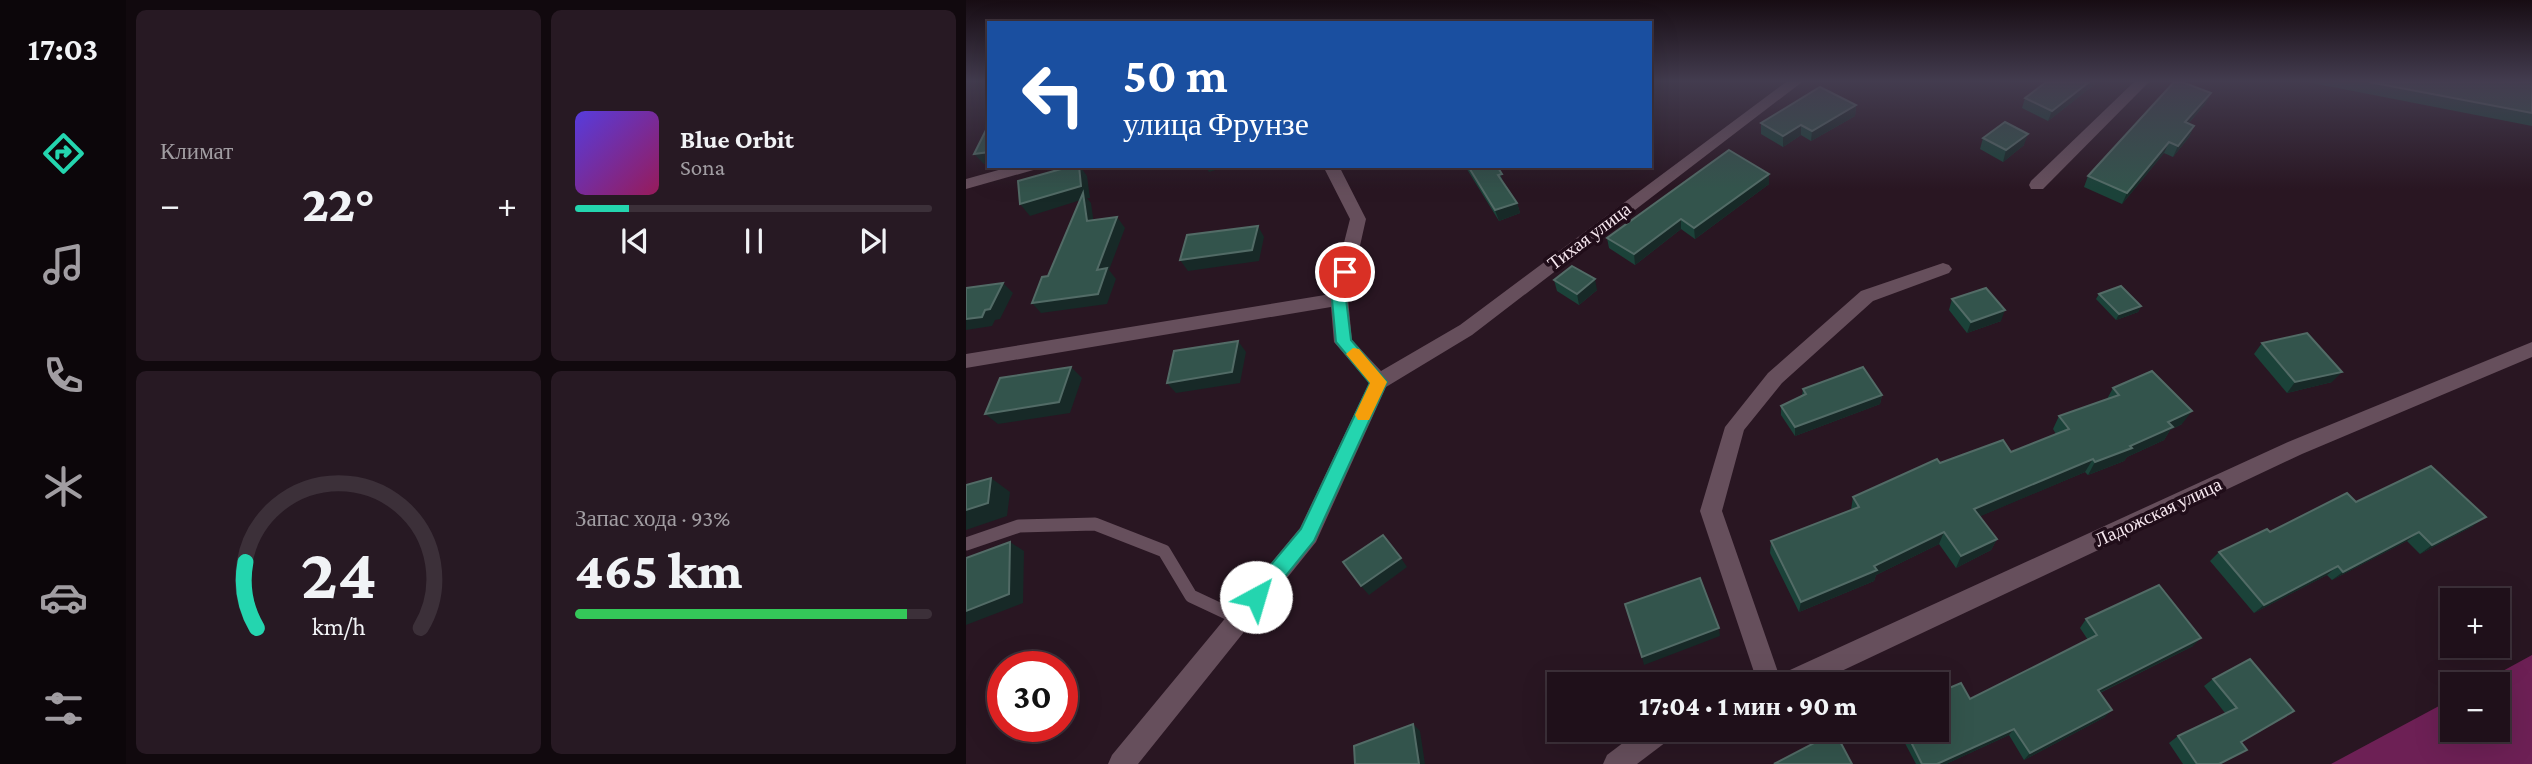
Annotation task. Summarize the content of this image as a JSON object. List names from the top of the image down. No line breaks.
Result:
{"streets":{"street":["Тихая улица","Ладожская улица"]},"page":{"tabs":"17:03","tile":["Климат",["Запас хода · 93%","465 km"]],"turn":["50 m","улица Фрунзе"],"song":["Blue Orbit","Sona"],"heat":["−","22°","+"],"map_buttons":["+","−"],"limit":"30","trip":"17:04 · 1 мин · 90 m","gauge":["24","km/h"]}}
